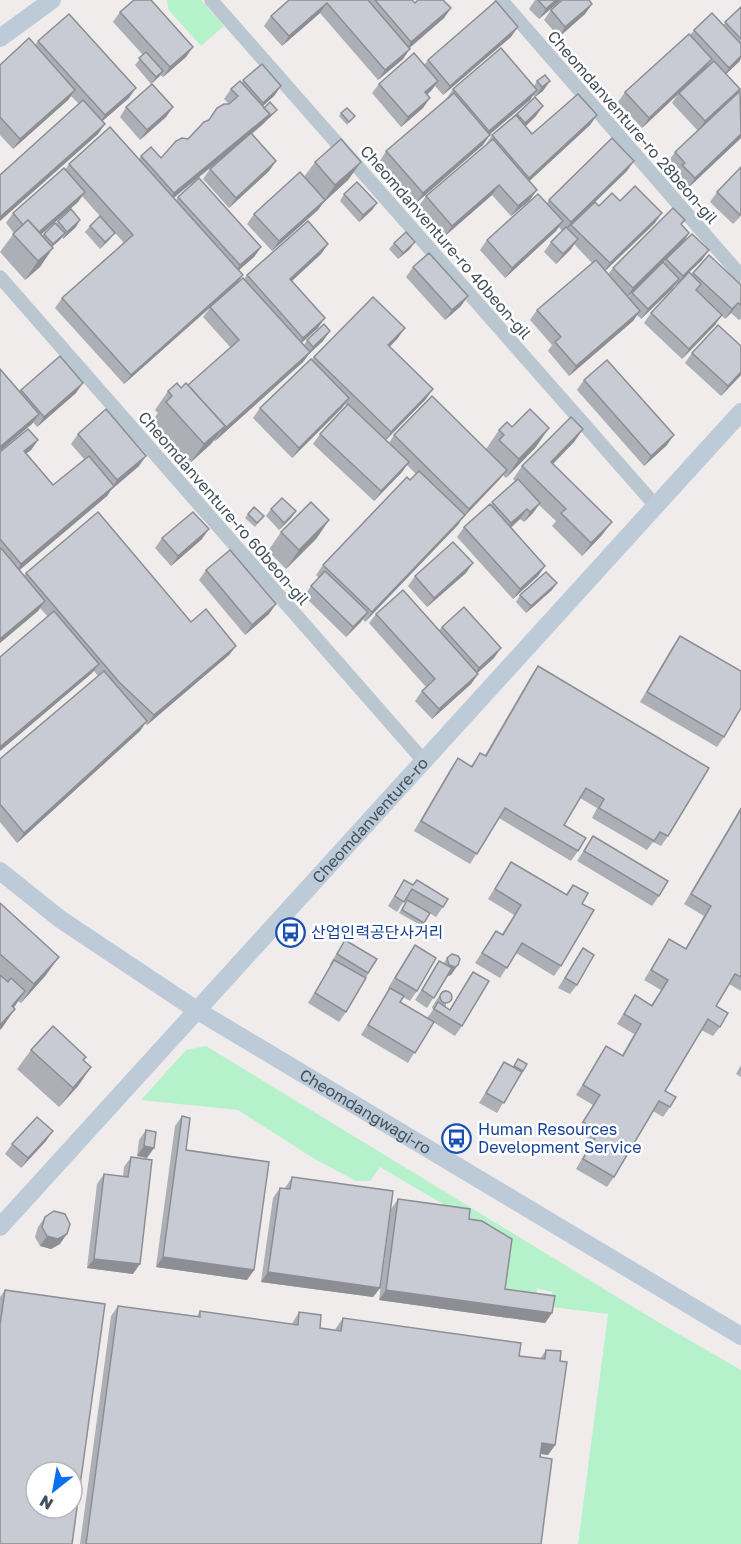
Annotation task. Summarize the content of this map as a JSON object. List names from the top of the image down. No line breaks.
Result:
{"streets":{"street":["Cheomdanventure-ro 28beon-gil","Cheomdanventure-ro 40beon-gil","Cheomdanventure-ro 60beon-gil","Cheomdanventure-ro","Cheomdangwagi-ro"]},"crossings":[["Cheomdanventure-ro 40beon-gil","Cheomdanventure-ro"],["Cheomdanventure-ro 60beon-gil","Cheomdanventure-ro"],["Cheomdanventure-ro","Cheomdangwagi-ro"]],"places":{"bus stop":["산업인력공단사거리","Human Resources Development Service"]},"north":"bottom left"}
